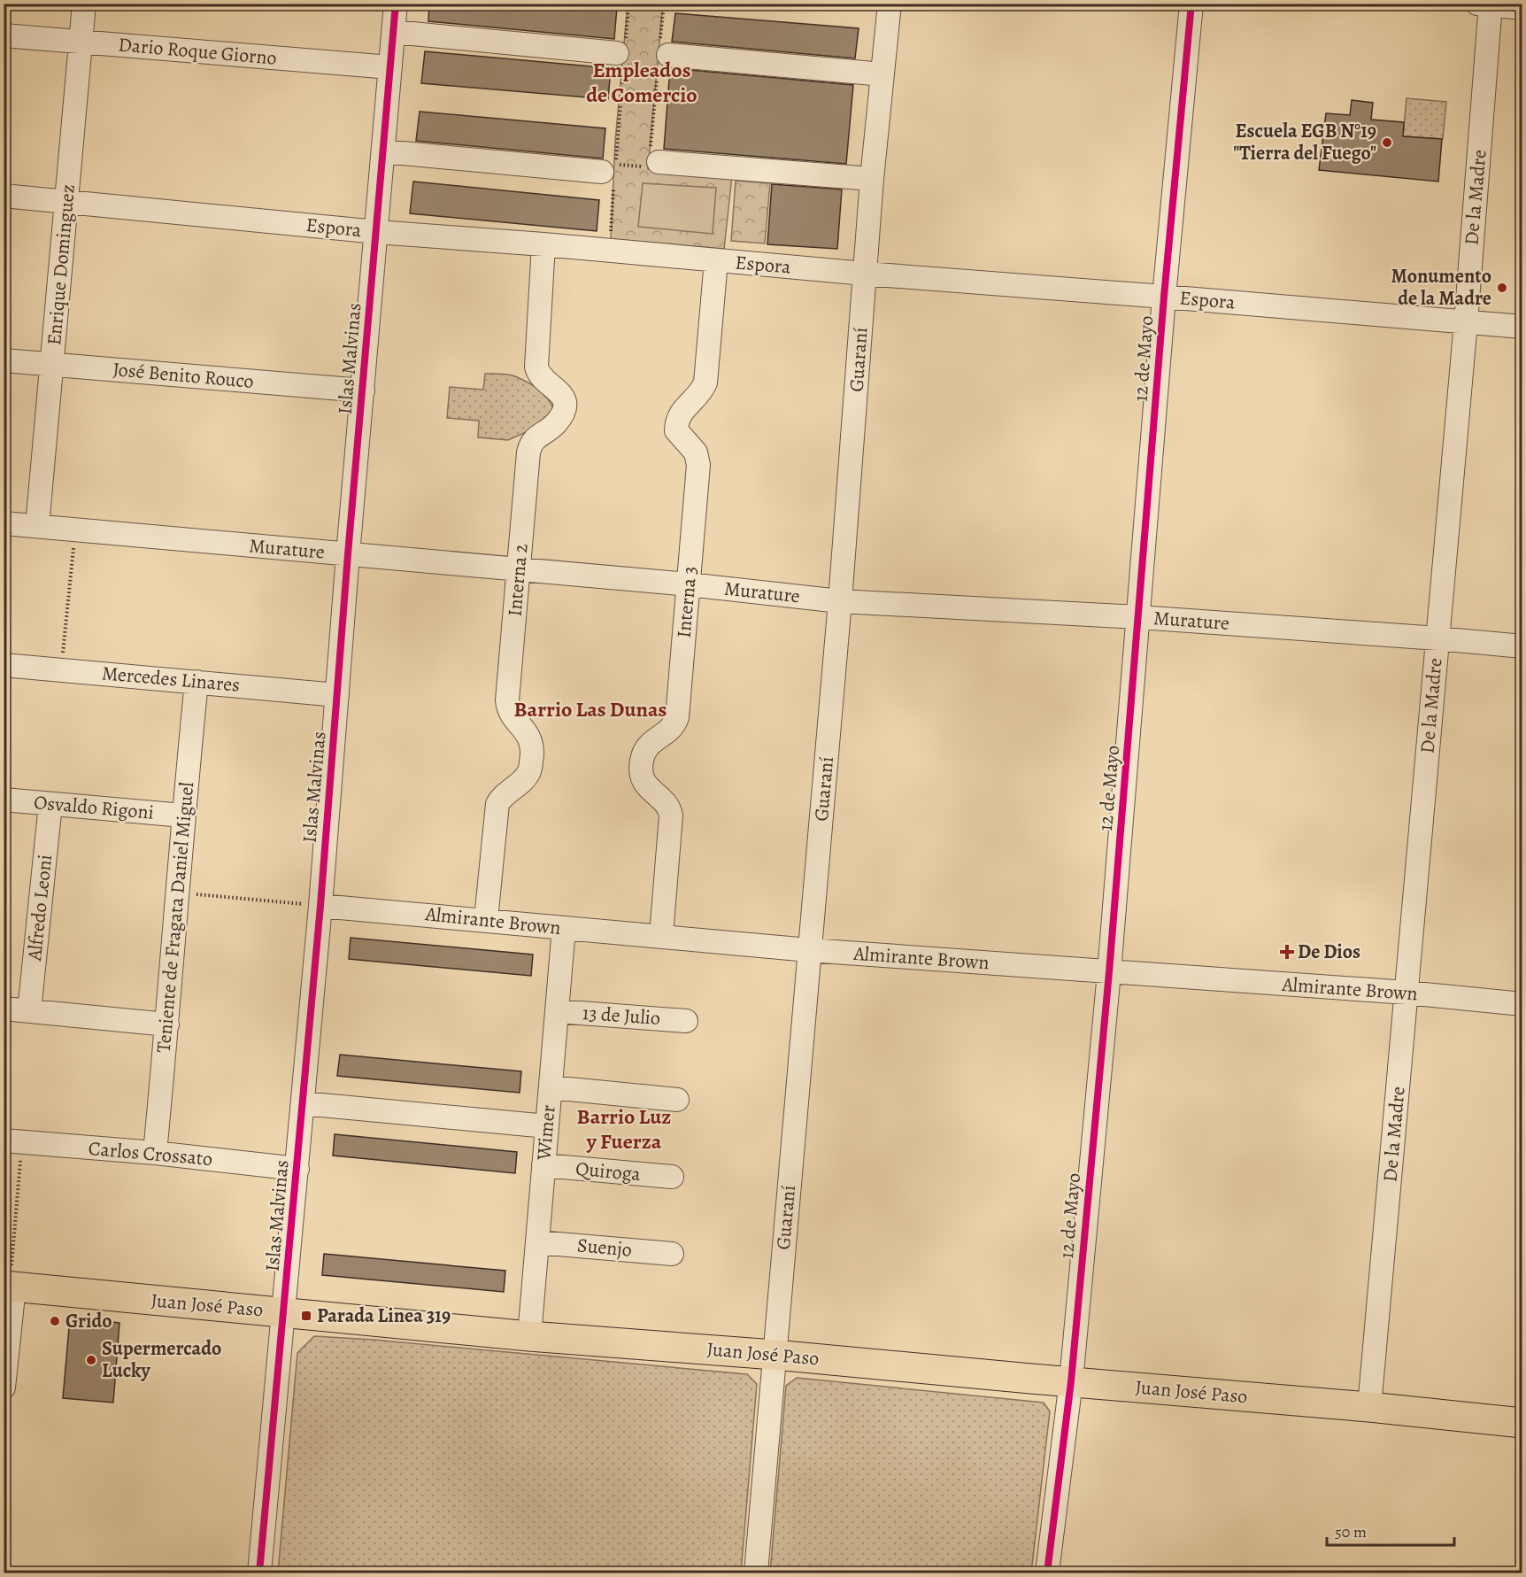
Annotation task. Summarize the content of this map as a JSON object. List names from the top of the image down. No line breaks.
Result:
{"streets":{"main road":["Juan José Paso"],"street":["Dario Roque Giorno","De la Madre","Espora","Enrique Dominguez","Islas Malvinas","12 de Mayo","Guaraní","José Benito Rouco","Murature","Interna 2","Interna 3","Mercedes Linares","Osvaldo Rigoni","Alfredo Leoni","Teniente de Fragata Daniel Miguel","Almirante Brown","13 de Julio","Wimer","Carlos Crossato","Quiroga","Suenjo"]},"crossings":[["Dario Roque Giorno","Enrique Dominguez"],["Dario Roque Giorno","Islas Malvinas"],["De la Madre","Espora"],["De la Madre","Murature"],["De la Madre","Almirante Brown"],["De la Madre","Juan José Paso"],["Espora","Enrique Dominguez"],["Espora","Islas Malvinas"],["Espora","12 de Mayo"],["Espora","Guaraní"],["Espora","Interna 2"],["Espora","Interna 3"],["Enrique Dominguez","José Benito Rouco"],["Enrique Dominguez","Murature"],["Islas Malvinas","José Benito Rouco"],["Islas Malvinas","Murature"],["Islas Malvinas","Mercedes Linares"],["Islas Malvinas","Almirante Brown"],["Islas Malvinas","Carlos Crossato"],["Islas Malvinas","Juan José Paso"],["12 de Mayo","Murature"],["12 de Mayo","Almirante Brown"],["12 de Mayo","Juan José Paso"],["Guaraní","Murature"],["Guaraní","Almirante Brown"],["Guaraní","Juan José Paso"],["Murature","Interna 2"],["Murature","Interna 3"],["Interna 2","Almirante Brown"],["Interna 3","Almirante Brown"],["Mercedes Linares","Teniente de Fragata Daniel Miguel"],["Osvaldo Rigoni","Alfredo Leoni"],["Osvaldo Rigoni","Teniente de Fragata Daniel Miguel"],["Teniente de Fragata Daniel Miguel","Carlos Crossato"],["Almirante Brown","Wimer"],["13 de Julio","Wimer"],["Wimer","Quiroga"],["Wimer","Suenjo"],["Wimer","Juan José Paso"]],"districts":["Empleados de Comercio","Barrio Las Dunas","Barrio Luz y Fuerza"],"places":{"other":["Escuela EGB N°19 \"Tierra del Fuego\"","Monumento de la Madre","Grido","Supermercado Lucky"],"health":["De Dios"],"transit":["Parada Linea 319"]},"scale_bar":"50 m"}
